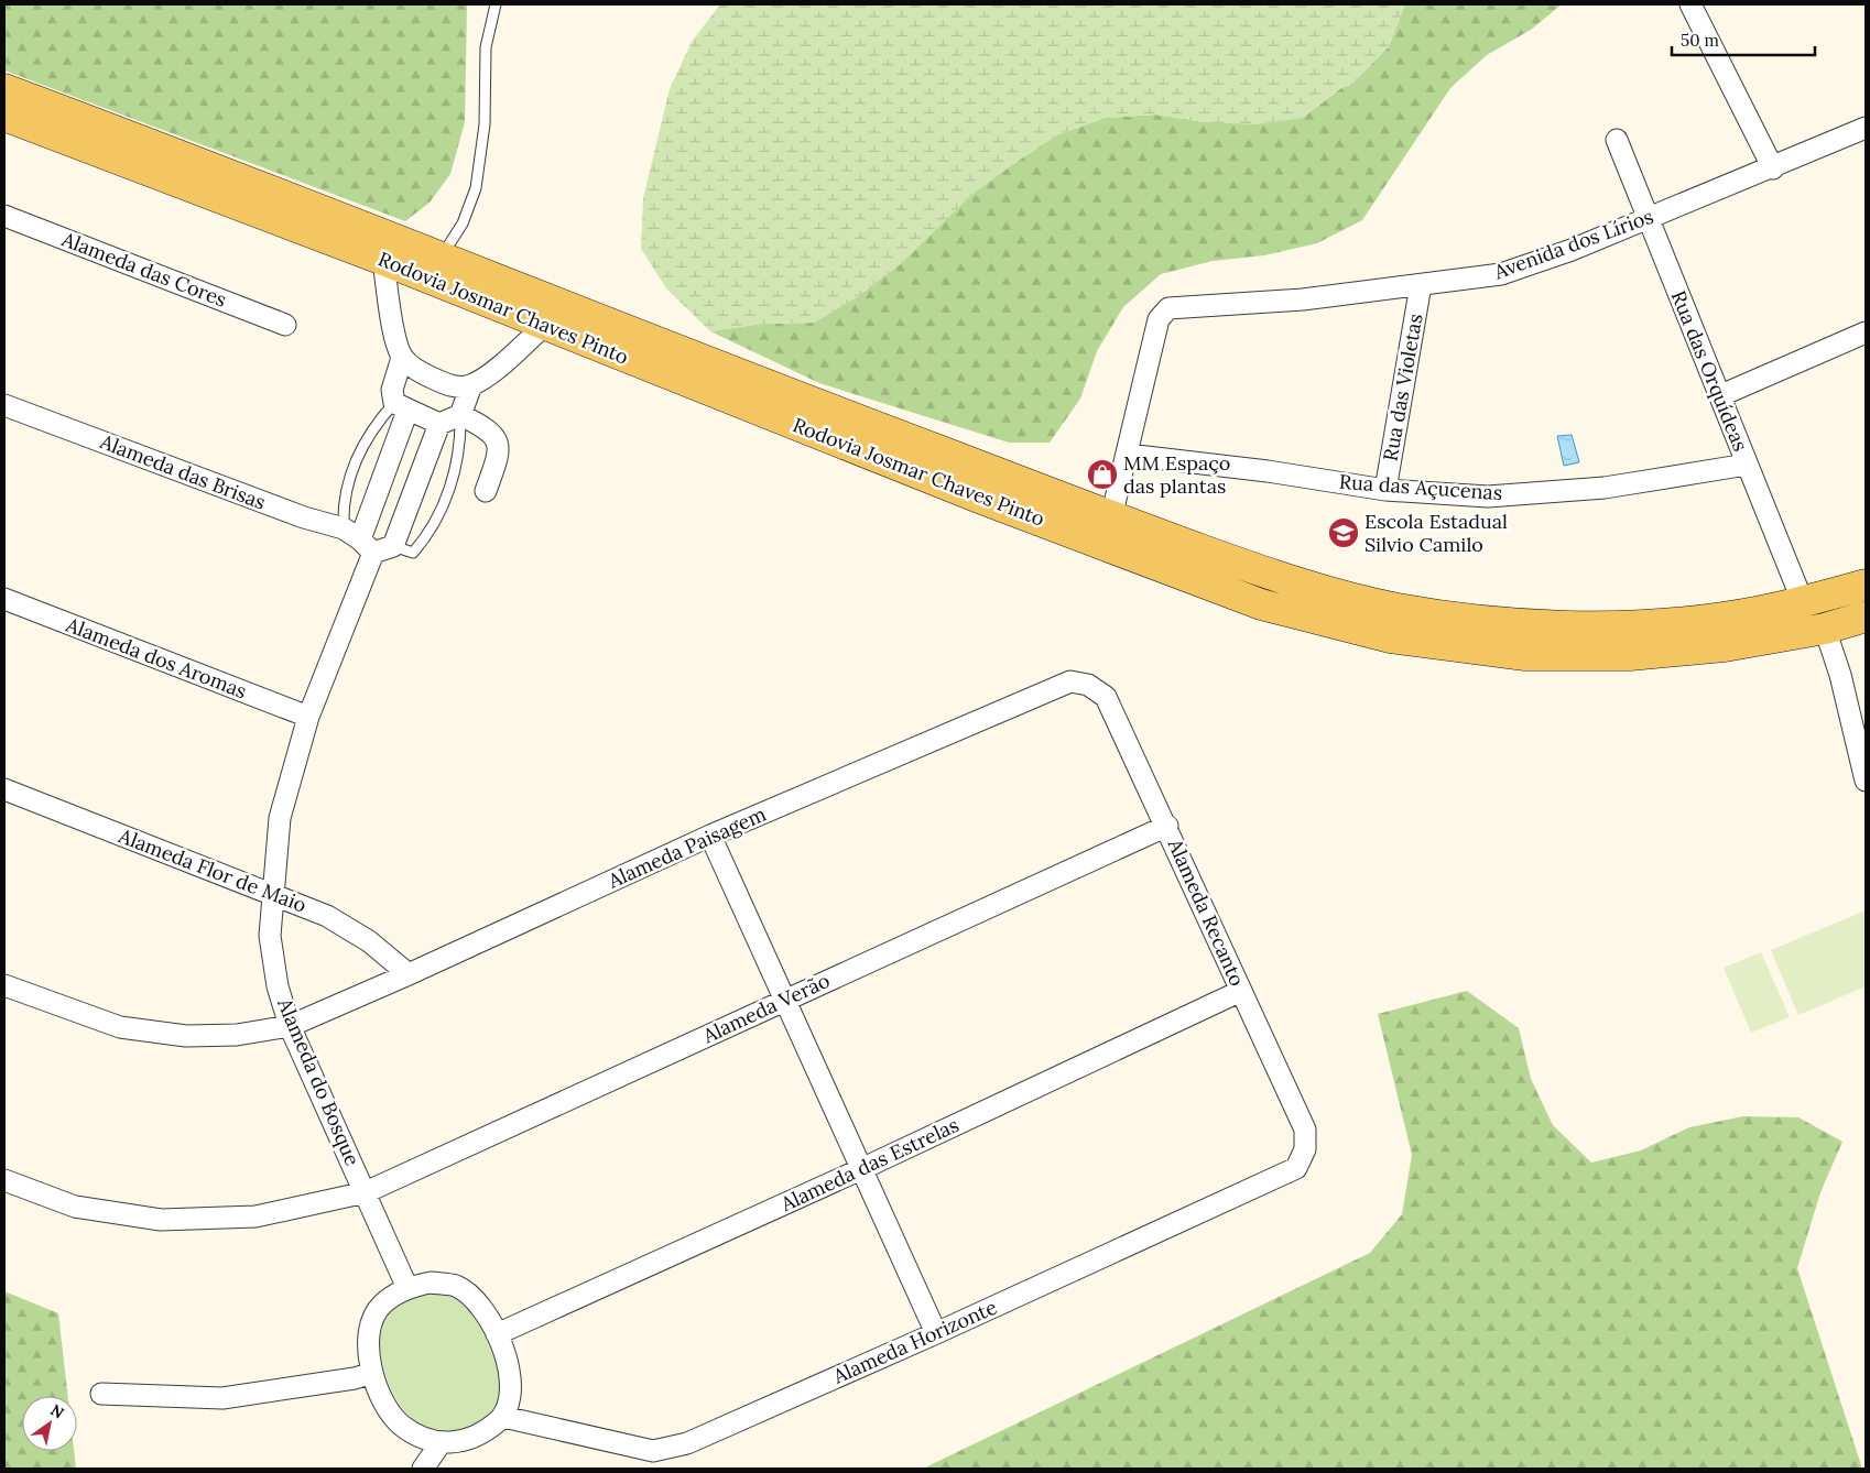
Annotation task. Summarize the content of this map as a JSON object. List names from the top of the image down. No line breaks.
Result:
{"streets":{"main road":["Rodovia Josmar Chaves Pinto"],"street":["Avenida dos Lírios","Alameda das Cores","Rua das Orquídeas","Rua das Violetas","Alameda das Brisas","Rua das Açucenas","Alameda dos Aromas","Alameda Paisagem","Alameda Flor de Maio","Alameda Recanto","Alameda Verão","Alameda do Bosque","Alameda das Estrelas","Alameda Horizonte"]},"crossings":[["Avenida dos Lírios","Rua das Orquídeas"],["Avenida dos Lírios","Rua das Violetas"],["Avenida dos Lírios","Rua das Açucenas"],["Rodovia Josmar Chaves Pinto","Rua das Orquídeas"],["Rua das Orquídeas","Rua das Açucenas"],["Rua das Violetas","Rua das Açucenas"],["Alameda das Brisas","Alameda do Bosque"],["Alameda dos Aromas","Alameda do Bosque"],["Alameda Paisagem","Alameda Flor de Maio"],["Alameda Paisagem","Alameda Recanto"],["Alameda Paisagem","Alameda do Bosque"],["Alameda Flor de Maio","Alameda do Bosque"],["Alameda Recanto","Alameda Verão"],["Alameda Recanto","Alameda das Estrelas"],["Alameda Recanto","Alameda Horizonte"],["Alameda Verão","Alameda do Bosque"],["Alameda do Bosque","Alameda das Estrelas"],["Alameda do Bosque","Alameda Horizonte"],["Alameda das Estrelas","Alameda Horizonte"]],"places":{"shop":["MM Espaço das plantas"],"school or university":["Escola Estadual Silvio Camilo"]},"scale_bar":"50 m","north":"top right"}
